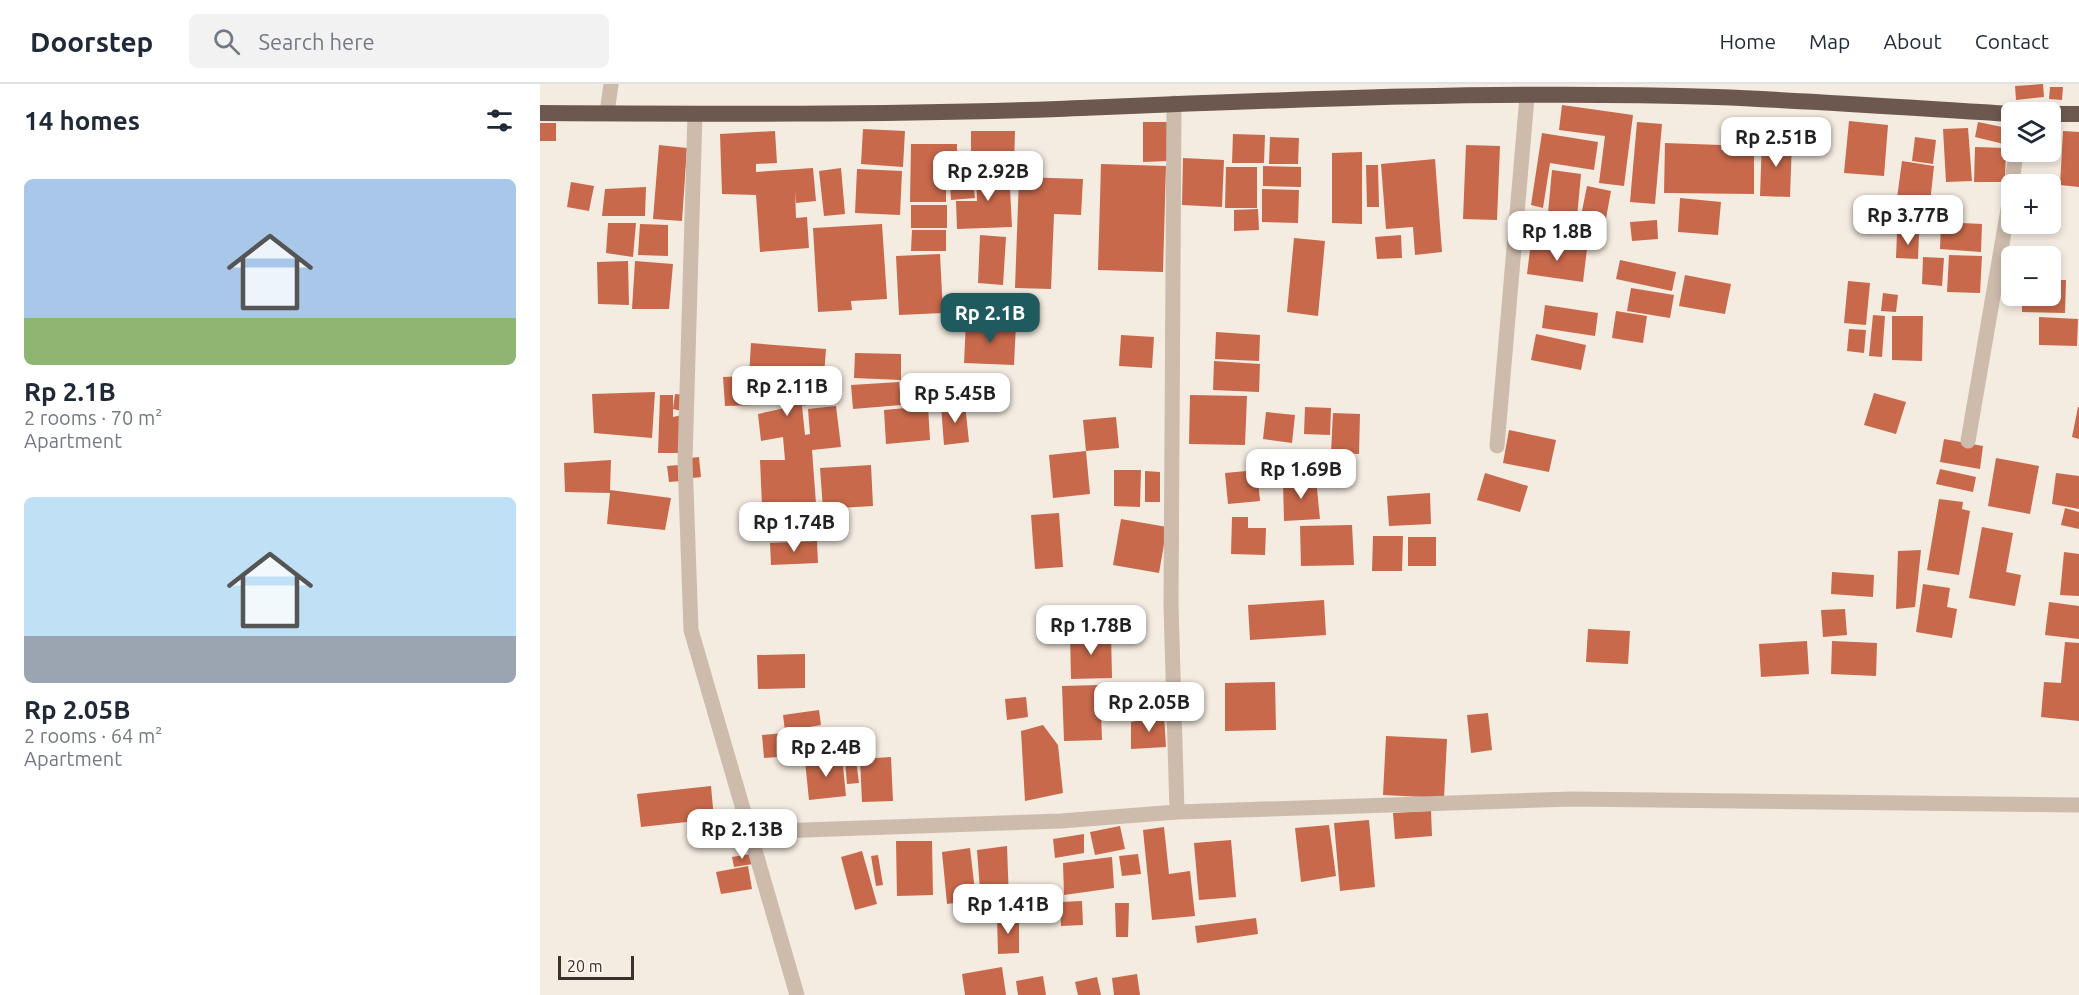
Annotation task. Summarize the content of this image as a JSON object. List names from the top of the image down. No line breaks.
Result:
{"scale_bar":"20 m","page":{"header":"Doorstep","search":"Search here","nav":["Home","Map","About","Contact"],"heading":"14 homes","map_buttons":["+","−"],"price":["Rp 2.51B","Rp 2.92B","Rp 3.77B","Rp 1.8B","Rp 2.1B","Rp 2.11B","Rp 5.45B","Rp 1.69B","Rp 1.74B","Rp 1.78B","Rp 2.05B","Rp 2.4B","Rp 2.13B","Rp 1.41B"],"list":[{"name":"Rp 2.1B","note":"2 rooms · 70 m² · Apartment"},{"name":"Rp 2.05B","note":"2 rooms · 64 m² · Apartment"}],"scale":"20 m"}}
